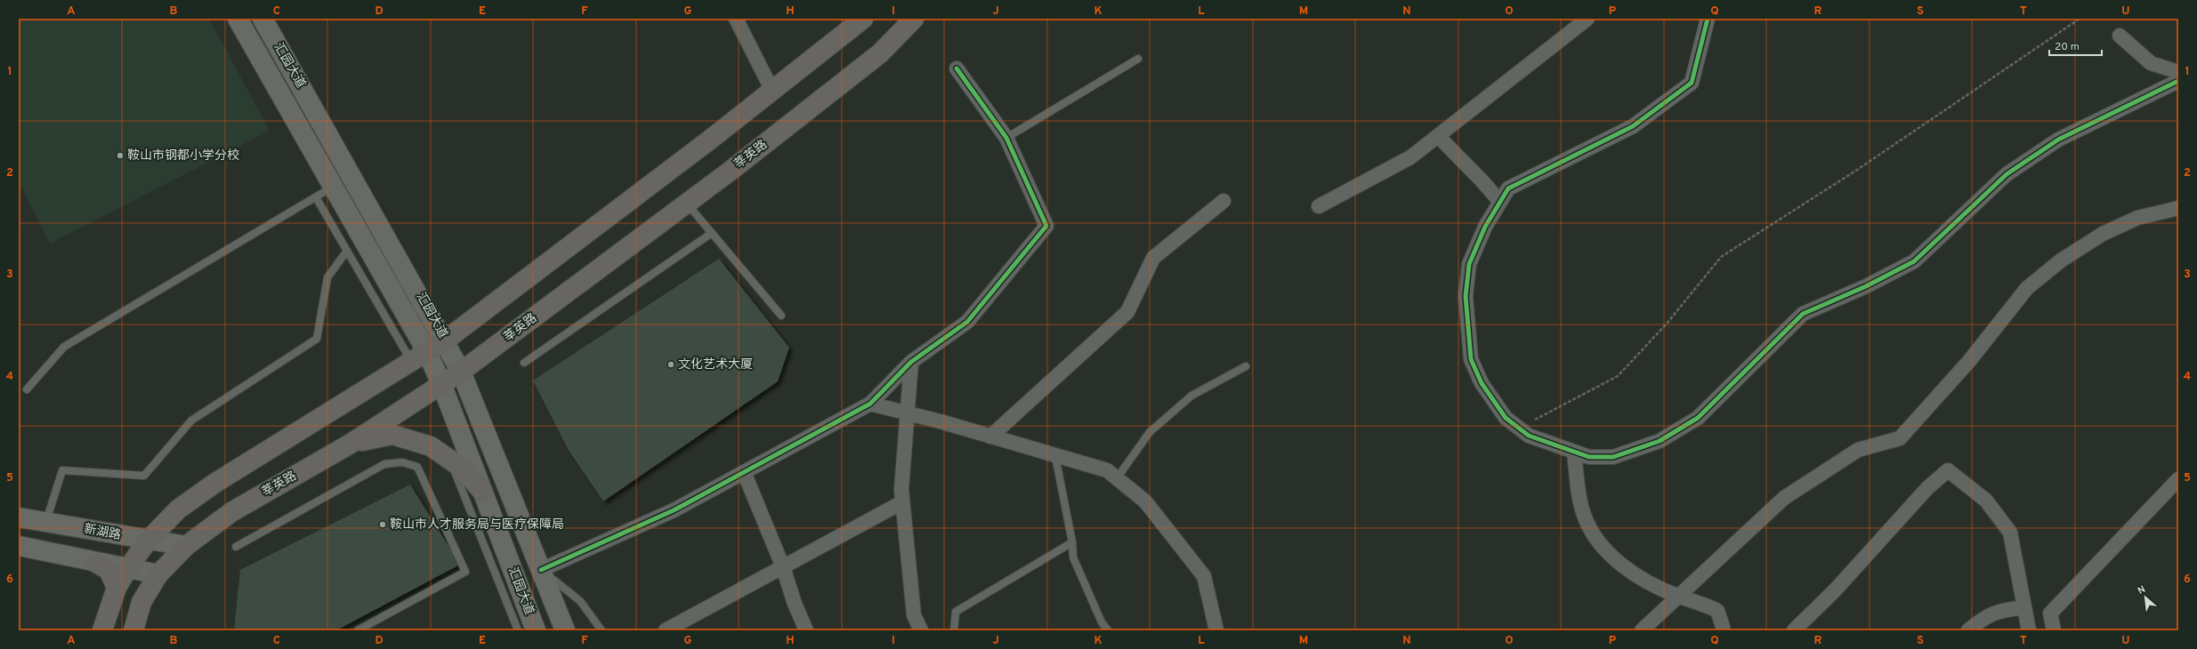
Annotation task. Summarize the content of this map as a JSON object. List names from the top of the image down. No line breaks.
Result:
{"streets":{"main road":["汇园大道","莘英路","新湖路"]},"crossings":[["汇园大道","莘英路"],["莘英路","新湖路"]],"places":["鞍山市钢都小学分校","文化艺术大厦","鞍山市人才服务局与医疗保障局"],"scale_bar":"20 m","north":"top left","grid":{"columns":["A","B","C","D","E","F","G","H","I","J","K","L","M","N","O","P","Q","R","S","T","U"],"rows":["1","2","3","4","5","6"]}}
